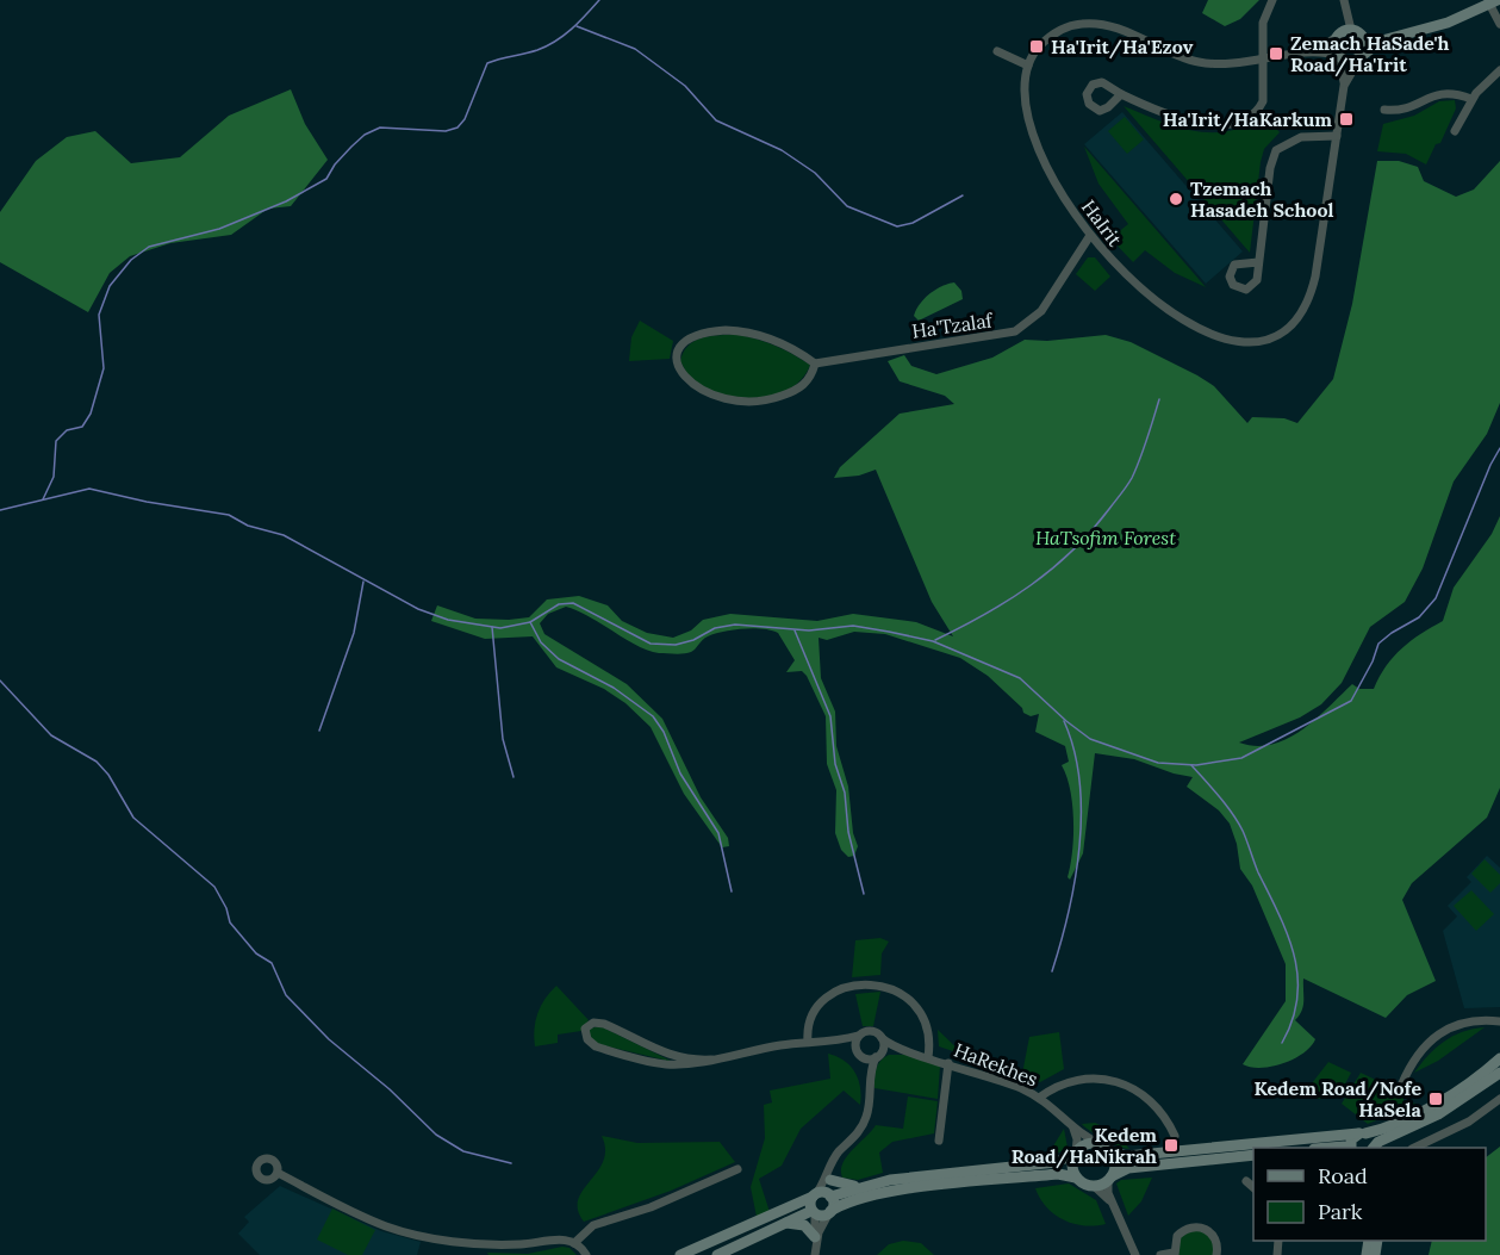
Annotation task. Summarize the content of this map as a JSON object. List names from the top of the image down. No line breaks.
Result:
{"streets":{"street":["HaIrit","Ha'Tzalaf","HaRekhes"]},"crossings":[["HaIrit","Ha'Tzalaf"]],"parks":["HaTsofim Forest"],"places":{"transit":["Ha'Irit/Ha'Ezov","Zemach HaSade'h Road/Ha'Irit","Ha'Irit/HaKarkum","Kedem Road/Nofe HaSela","Kedem Road/HaNikrah"],"other":["Tzemach Hasadeh School"]},"legend":["Road","Park"]}
